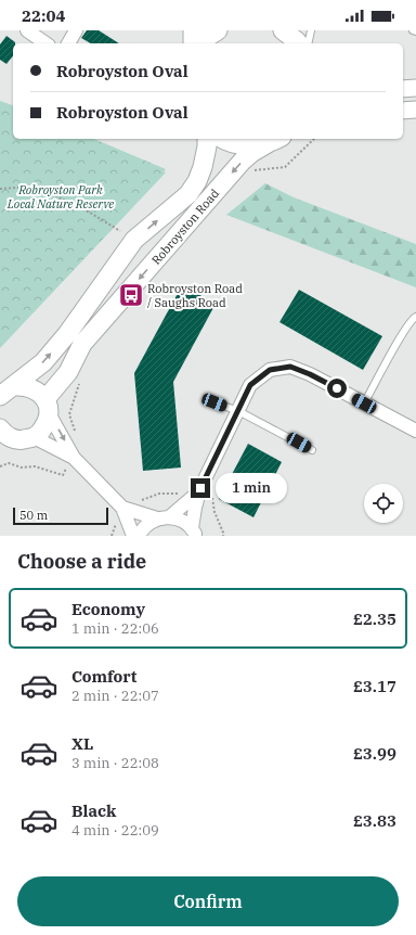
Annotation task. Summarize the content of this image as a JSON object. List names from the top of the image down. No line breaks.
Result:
{"streets":{"main road":["Robroyston Road"]},"parks":["Robroyston Park Local Nature Reserve"],"places":{"bus stop":["Robroyston Road / Saughs Road"]},"scale_bar":"50 m","page":{"status":"22:04","banner":["Robroyston Oval","Robroyston Oval"],"bubble":"1 min","scale":"50 m","heading":"Choose a ride","list":[{"name":"Economy","note":"1 min · 22:06","value":"£2.35"},{"name":"Comfort","note":"2 min · 22:07","value":"£3.17"},{"name":"XL","note":"3 min · 22:08","value":"£3.99"},{"name":"Black","note":"4 min · 22:09","value":"£3.83"}],"buttons":"Confirm"}}
